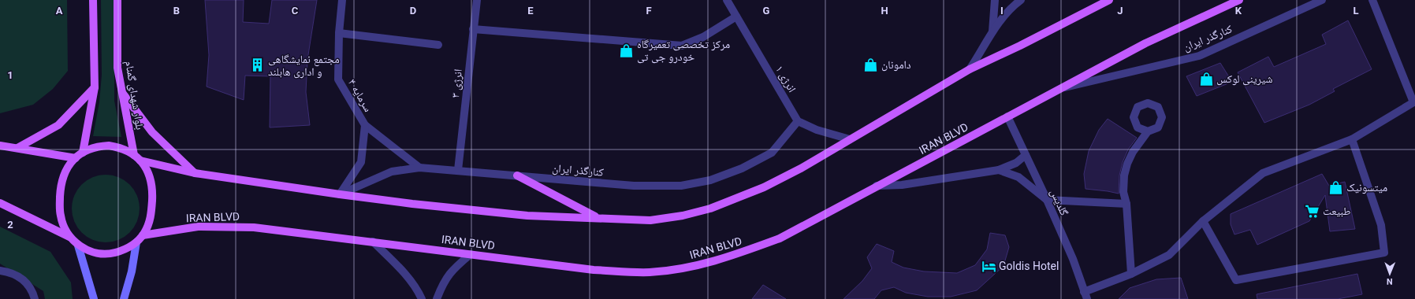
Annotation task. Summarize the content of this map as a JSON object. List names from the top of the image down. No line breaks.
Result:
{"streets":{"main road":["بلوار شهدای گمنام","IRAN BLVD"],"street":["کنارگذر ایران","انرژی ۱","انرژی ۳","سرمایه ۴","گلدیس"]},"crossings":[["کنارگذر ایران","انرژی ۱"],["کنارگذر ایران","انرژی ۳"],["کنارگذر ایران","IRAN BLVD"],["بلوار شهدای گمنام","IRAN BLVD"],["IRAN BLVD","گلدیس"]],"places":{"shop":["مرکز تخصصی تعمیرگاه خودرو جی تی","دامونان","شيرينی لوكس","میتسونیک"],"building":["مجتمع نمایشگاهی و اداری هابلند"],"supermarket":["طبیعت"],"hotel":["Goldis Hotel"]},"north":"bottom","grid":{"columns":["A","B","C","D","E","F","G","H","I","J","K","L"],"rows":["1","2"]}}
